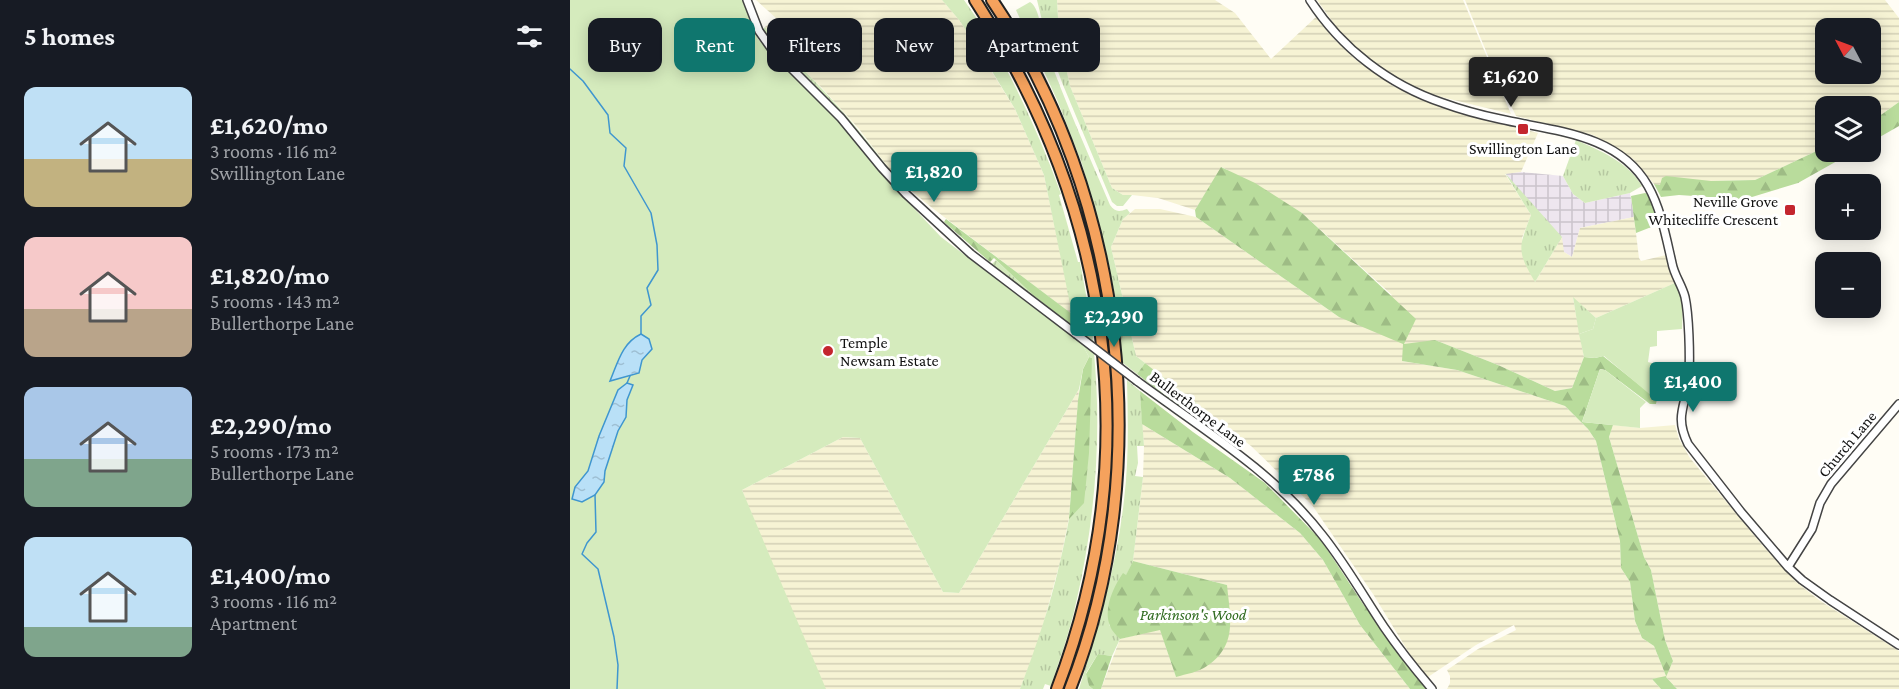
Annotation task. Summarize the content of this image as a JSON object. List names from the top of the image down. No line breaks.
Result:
{"streets":{"street":["Bullerthorpe Lane","Church Lane"]},"parks":["Parkinson's Wood"],"places":{"transit":["Swillington Lane","Neville Grove Whitecliffe Crescent"],"other":["Temple Newsam Estate"]},"north":"top left","page":{"heading":"5 homes","map_buttons":["+","−"],"chip":["Buy","Rent","Filters","New","Apartment"],"price":["£1,620","£1,820","£2,290","£1,400","£786"],"list":[{"name":"£1,620/mo","note":"3 rooms · 116 m² · Swillington Lane"},{"name":"£1,820/mo","note":"5 rooms · 143 m² · Bullerthorpe Lane"},{"name":"£2,290/mo","note":"5 rooms · 173 m² · Bullerthorpe Lane"},{"name":"£1,400/mo","note":"3 rooms · 116 m² · Apartment"}]}}
